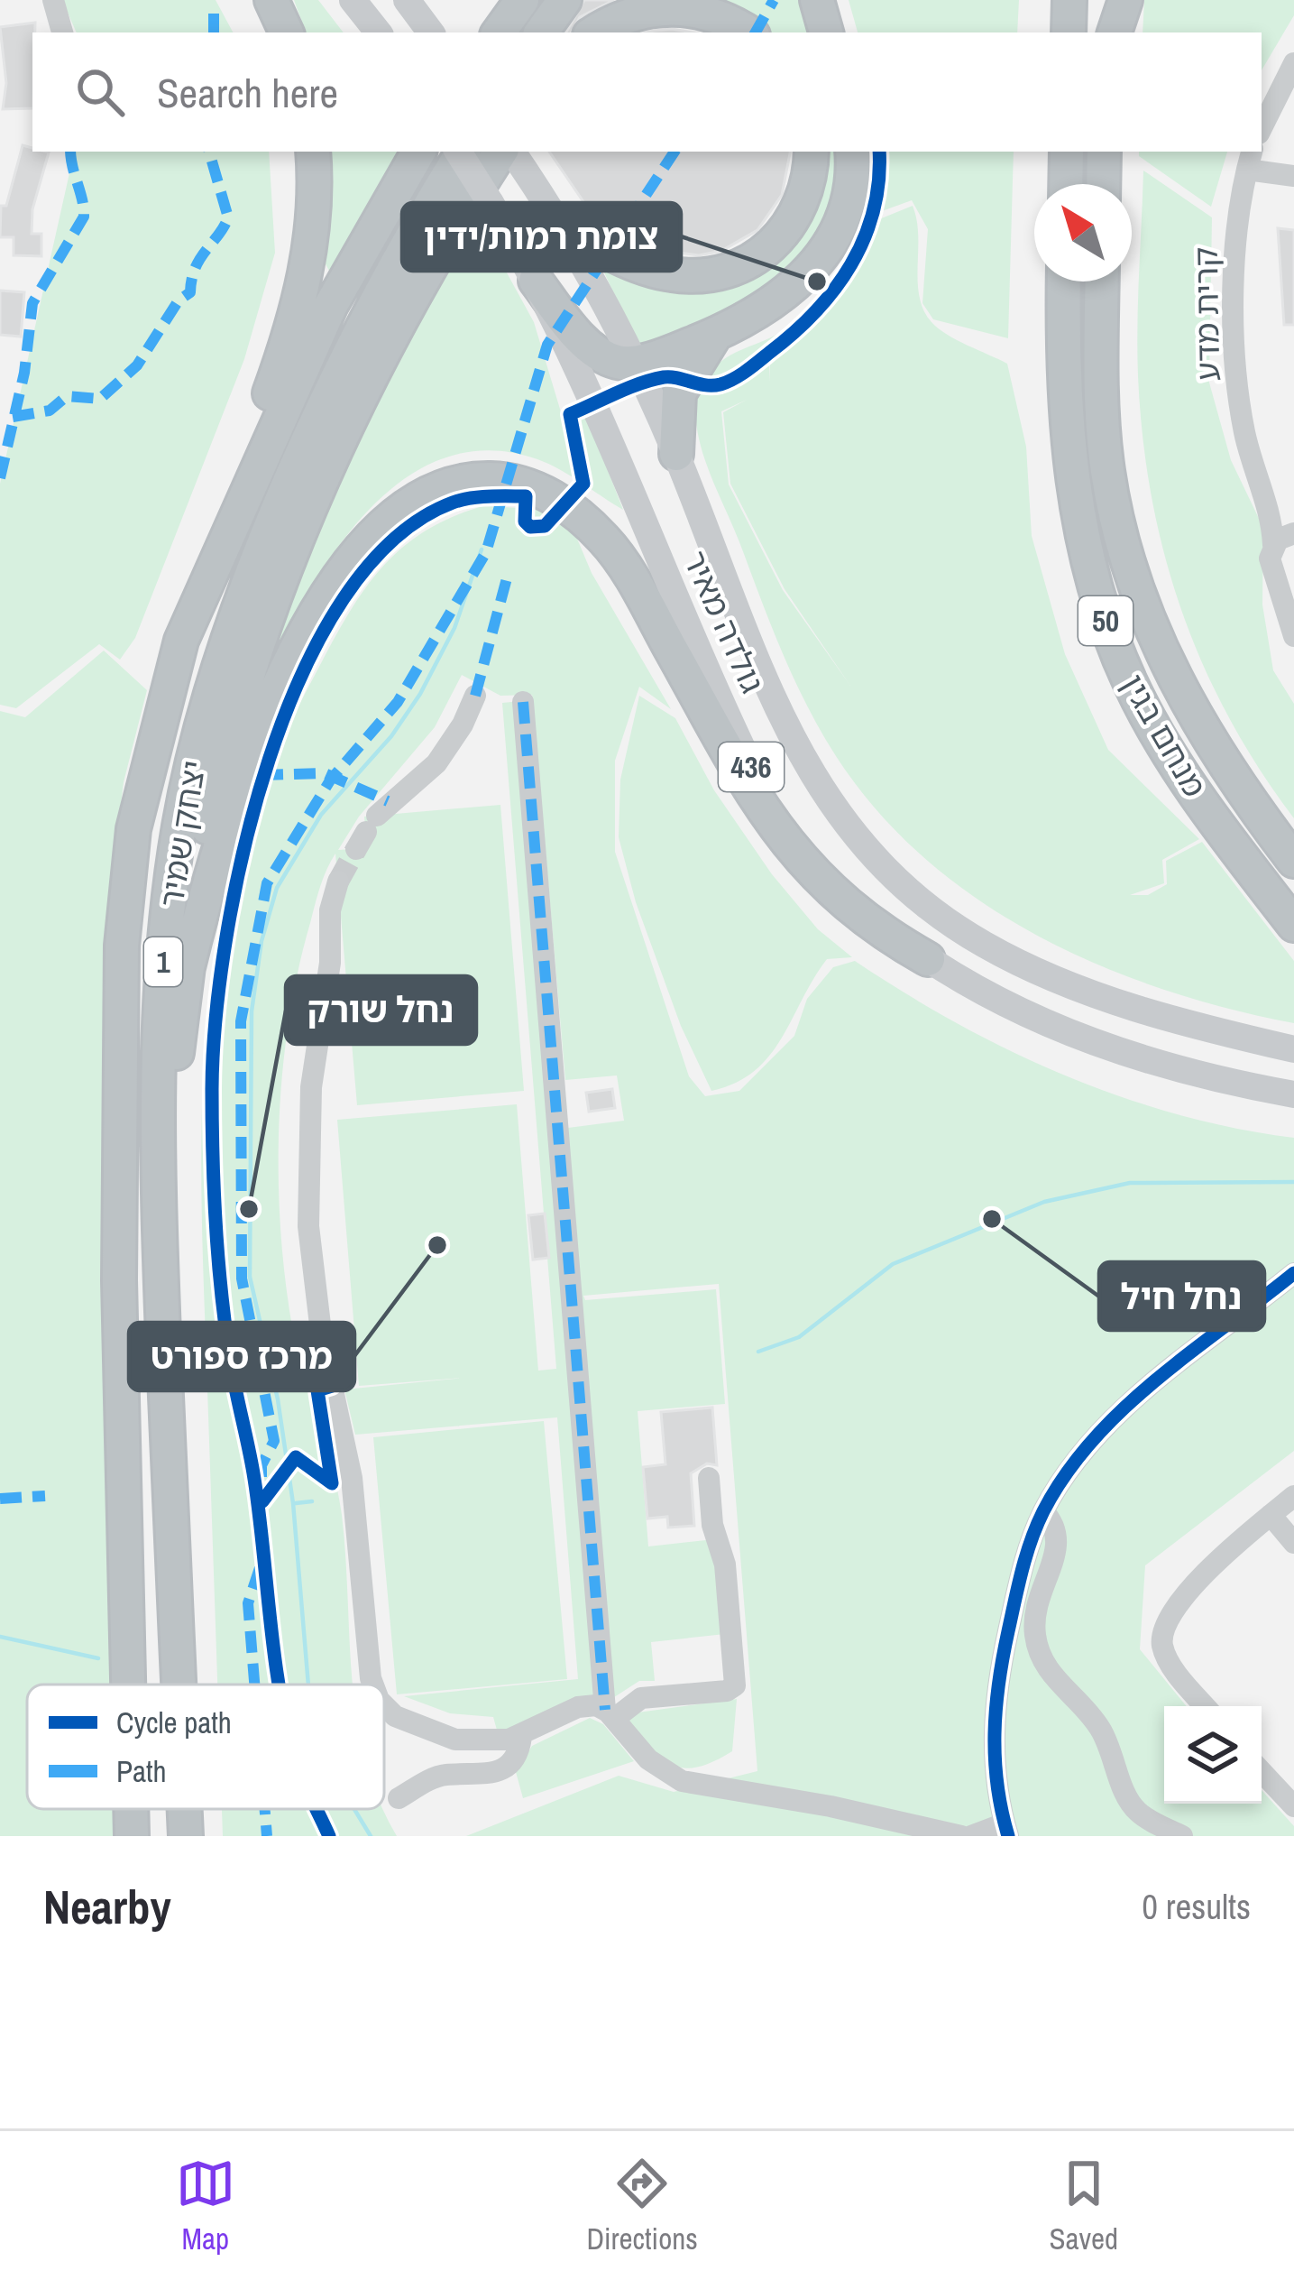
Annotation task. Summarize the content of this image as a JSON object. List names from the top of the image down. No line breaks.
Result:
{"streets":{"highway":["50","מנחם בגין","יצחק שמיר","1"],"main road":["גולדה מאיר","436"],"street":["קרית מדע"]},"places":["צומת רמות/ידין","נחל שורק","נחל חיל","מרכז ספורט"],"legend":["Cycle path","Path"],"north":"top left","page":{"search":"Search here","heading":["Nearby","0 results"],"nav":["Map","Directions","Saved"]}}
